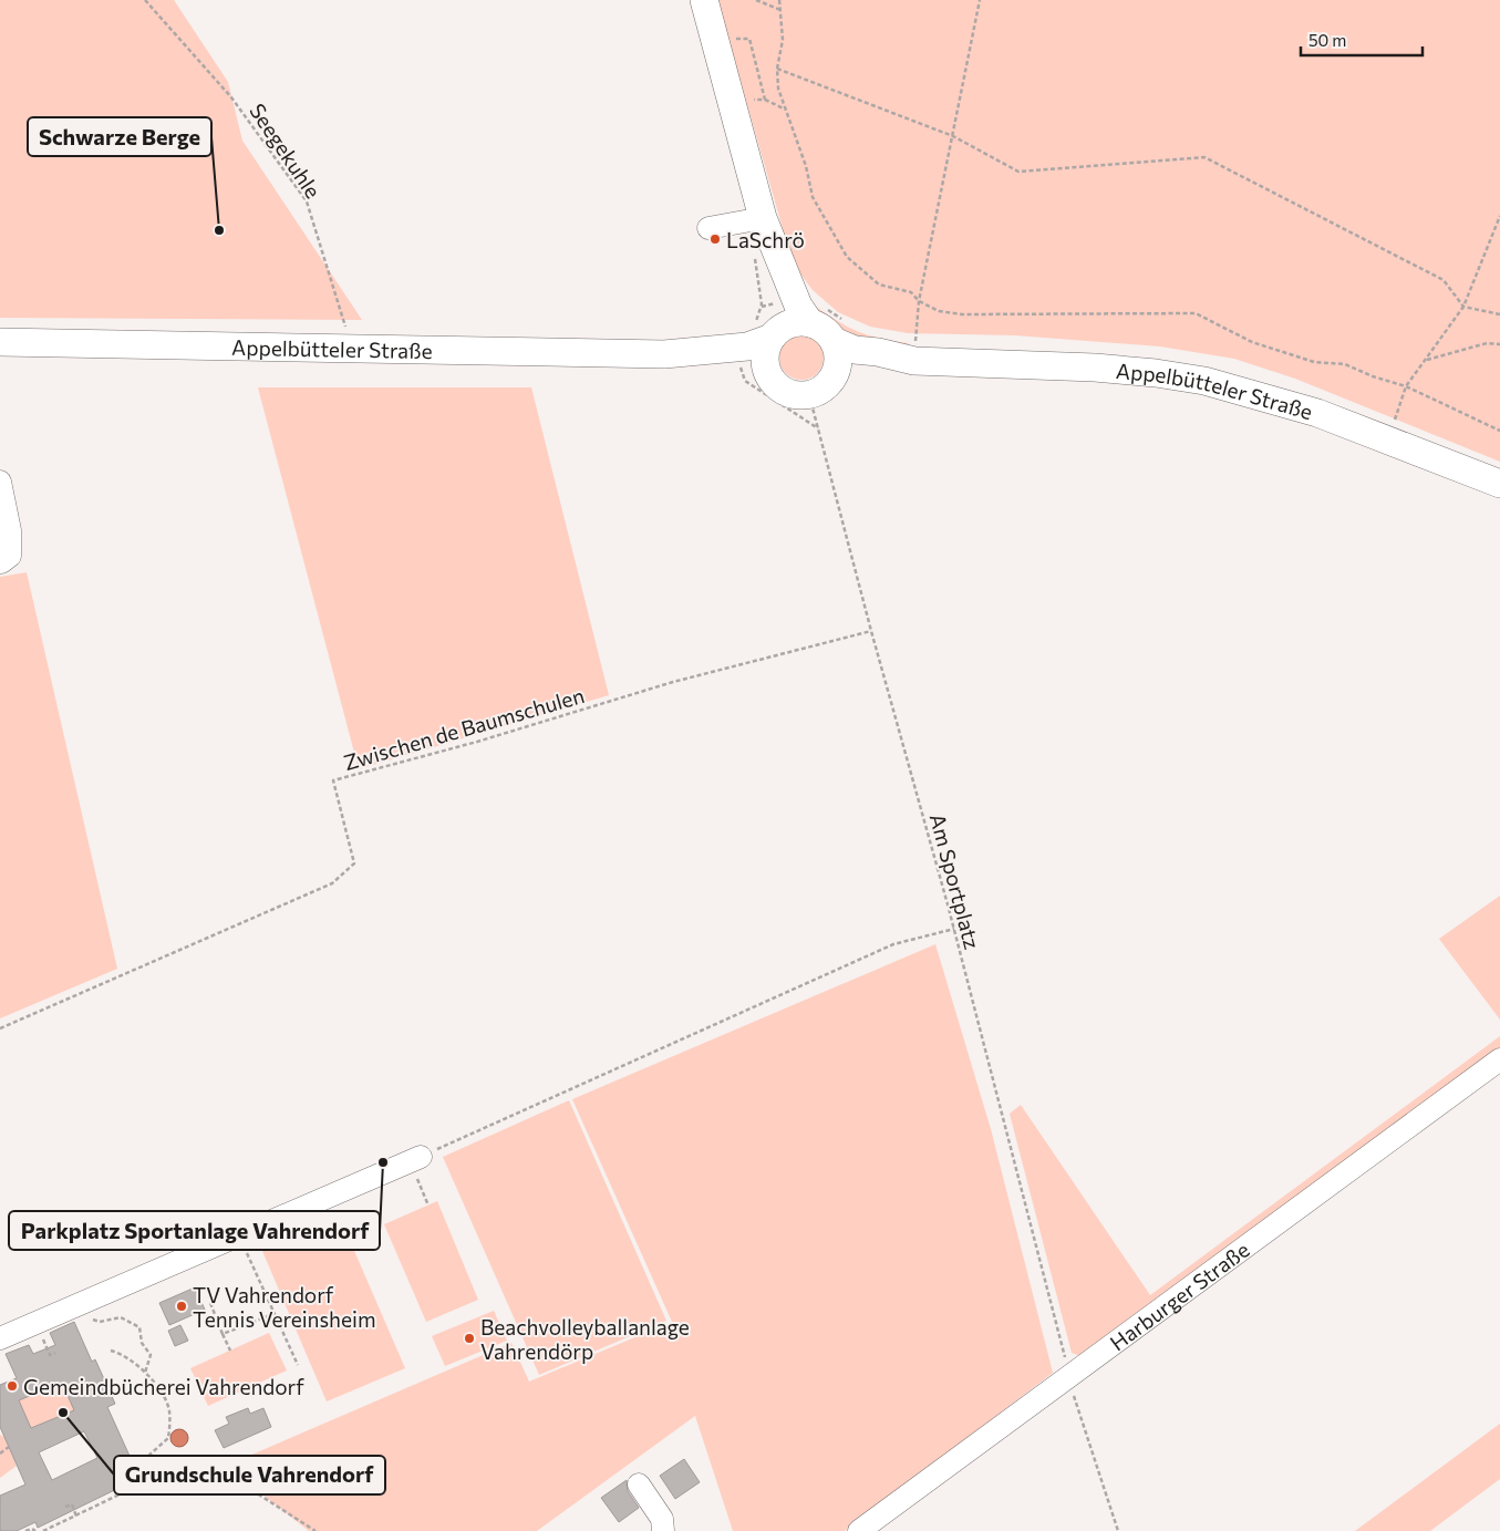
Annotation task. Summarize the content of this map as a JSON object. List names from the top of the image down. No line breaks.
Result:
{"streets":{"main road":["Appelbütteler Straße"],"street":["Harburger Straße"],"path":["Seegekuhle","Zwischen de Baumschulen","Am Sportplatz"]},"crossings":[["Seegekuhle","Appelbütteler Straße"],["Appelbütteler Straße","Am Sportplatz"],["Zwischen de Baumschulen","Am Sportplatz"],["Am Sportplatz","Harburger Straße"]],"places":["Schwarze Berge","LaSchrö","Parkplatz Sportanlage Vahrendorf","TV Vahrendorf Tennis Vereinsheim","Beachvolleyballanlage Vahrendörp","Gemeindbücherei Vahrendorf","Grundschule Vahrendorf"],"scale_bar":"50 m"}
